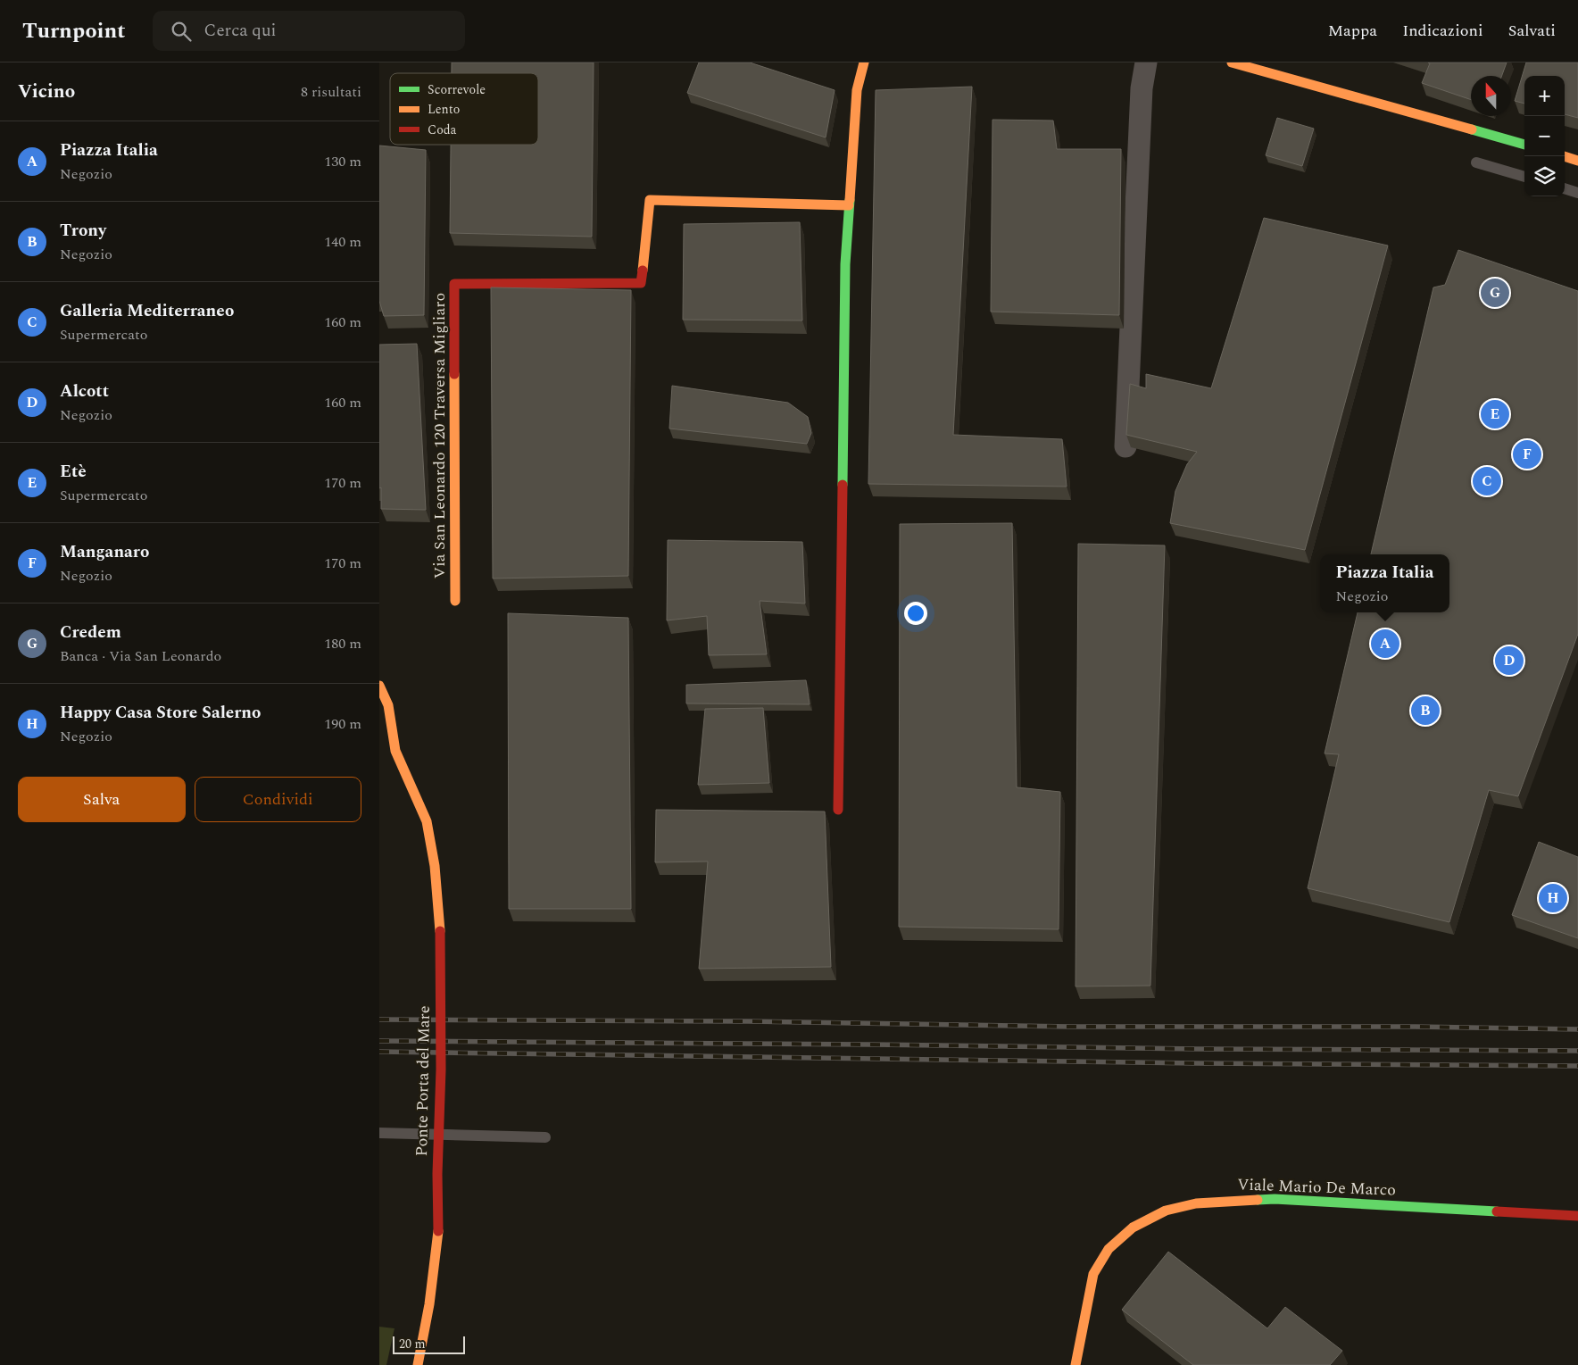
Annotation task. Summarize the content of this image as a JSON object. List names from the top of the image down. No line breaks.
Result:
{"streets":{"street":["Via San Leonardo 120 Traversa Migliaro","Ponte Porta del Mare","Viale Mario De Marco"]},"legend":["Scorrevole","Lento","Coda"],"scale_bar":"20 m","north":"top","page":{"header":"Turnpoint","search":"Cerca qui","nav":["Mappa","Indicazioni","Salvati"],"heading":["Vicino","8 risultati"],"map_buttons":["+","−"],"list":[{"mark":"A","name":"Piazza Italia","note":"Negozio","value":"130 m"},{"mark":"B","name":"Trony","note":"Negozio","value":"140 m"},{"mark":"C","name":"Galleria Mediterraneo","note":"Supermercato","value":"160 m"},{"mark":"D","name":"Alcott","note":"Negozio","value":"160 m"},{"mark":"E","name":"Etè","note":"Supermercato","value":"170 m"},{"mark":"F","name":"Manganaro","note":"Negozio","value":"170 m"},{"mark":"G","name":"Credem","note":"Banca · Via San Leonardo","value":"180 m"},{"mark":"H","name":"Happy Casa Store Salerno","note":"Negozio","value":"190 m"}],"pins":["G","E","F","C","A","D","B","H"],"popup":["Piazza Italia","Negozio"],"buttons":["Salva","Condividi"],"scale":"20 m"}}
